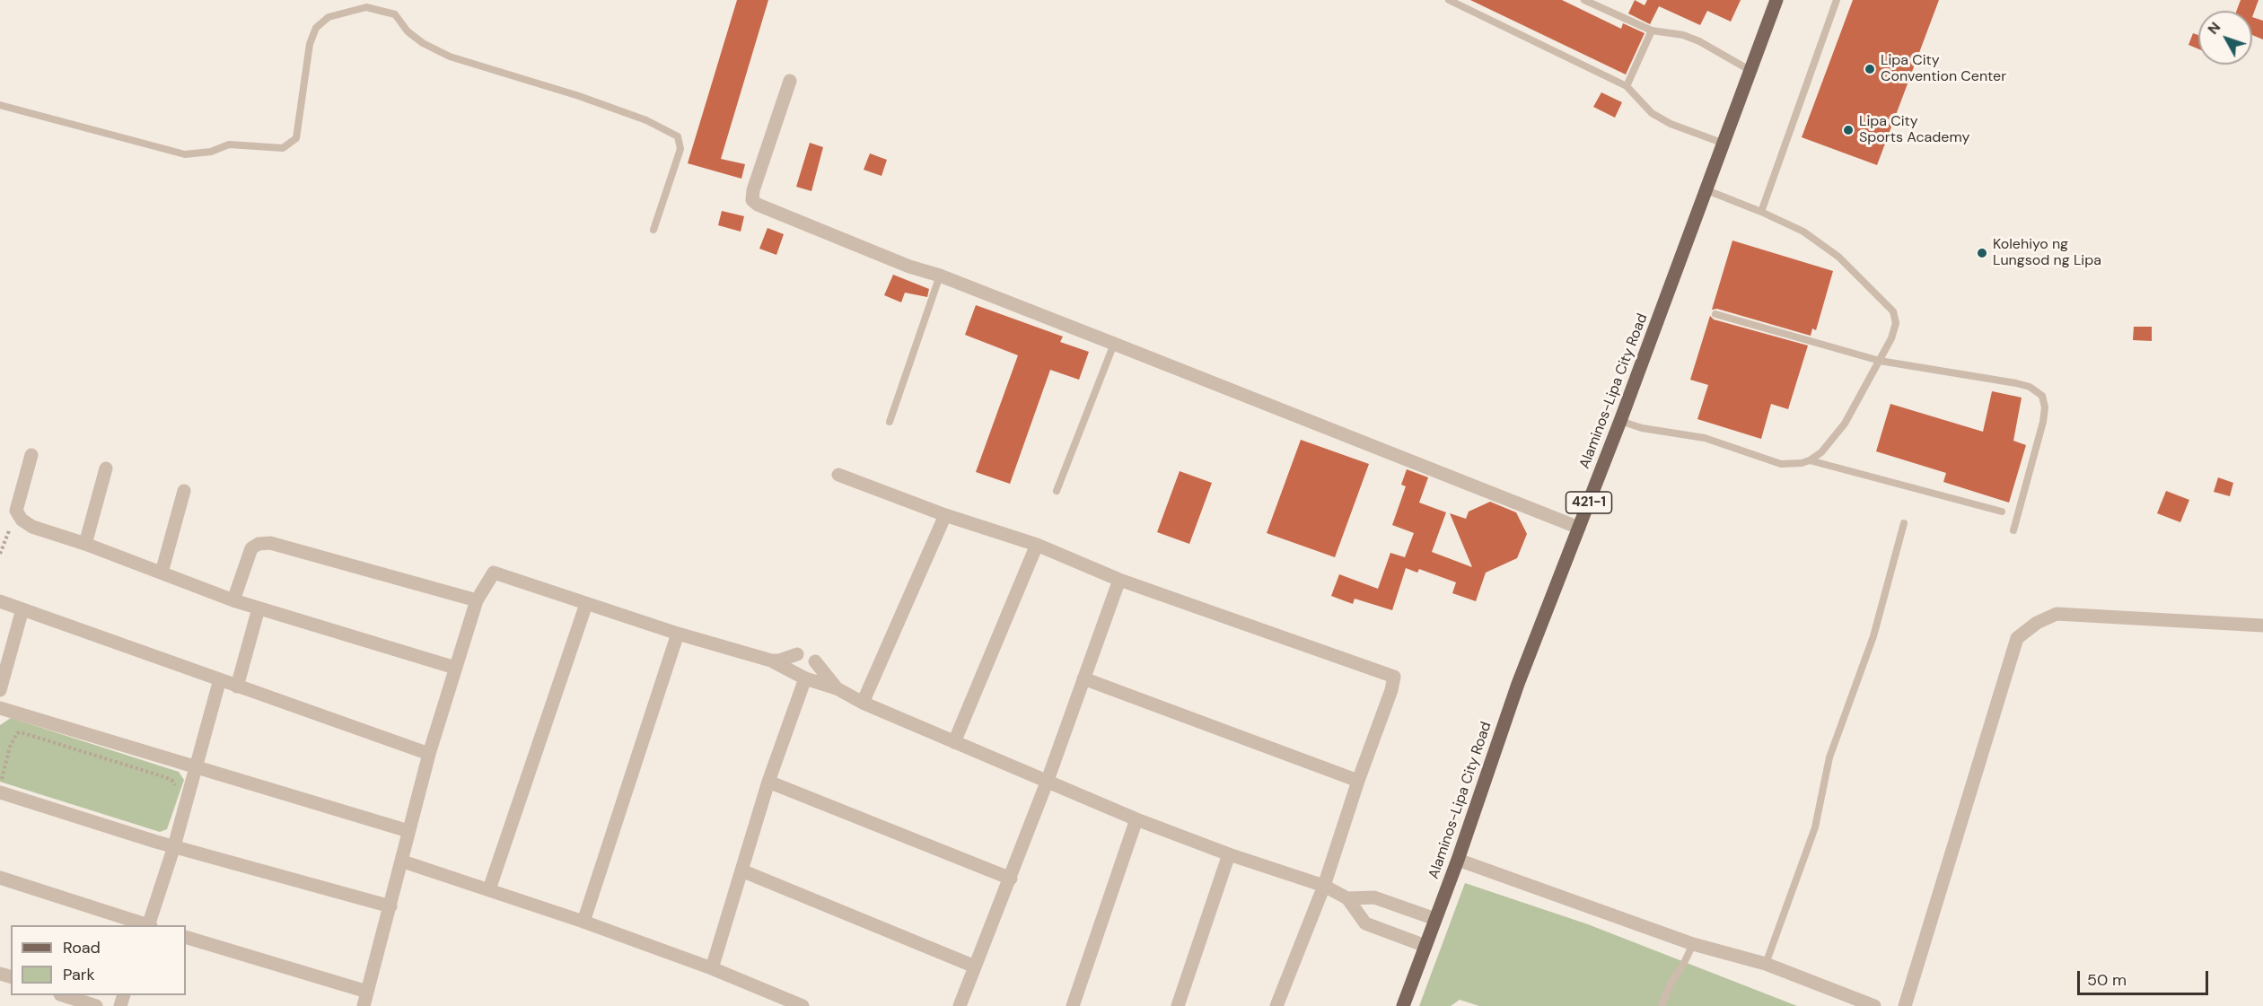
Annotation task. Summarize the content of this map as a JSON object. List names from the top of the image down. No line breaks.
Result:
{"streets":{"main road":["Alaminos-Lipa City Road","421-1"]},"places":["Lipa City Convention Center","Lipa City Sports Academy","Kolehiyo ng Lungsod ng Lipa"],"legend":["Road","Park"],"scale_bar":"50 m","north":"top left"}
